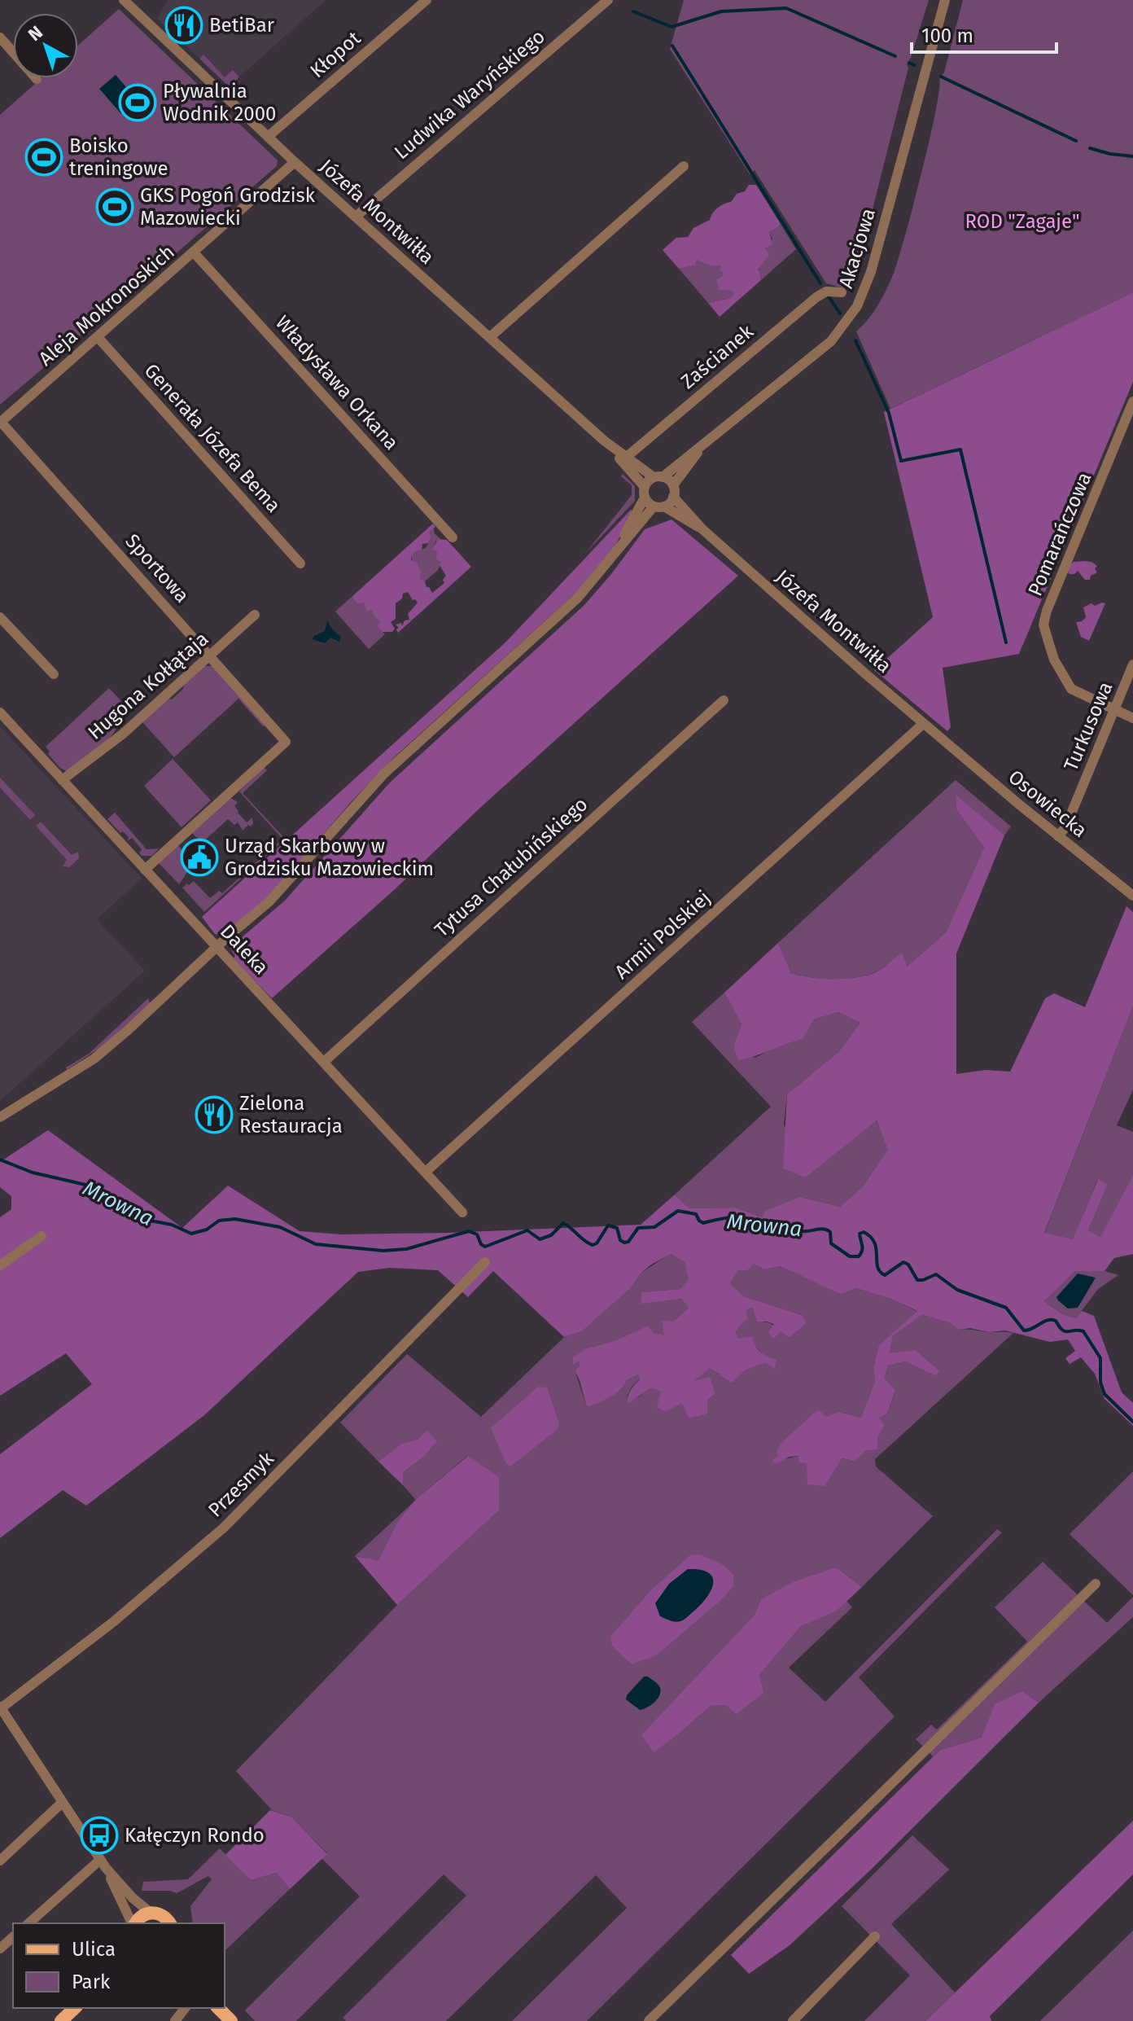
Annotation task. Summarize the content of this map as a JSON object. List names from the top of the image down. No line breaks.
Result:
{"streets":{"street":["Kłopot","Ludwika Waryńskiego","Józefa Montwiłła","Akacjowa","Aleja Mokronoskich","Zaścianek","Władysława Orkana","Generała Józefa Bema","Pomarańczowa","Sportowa","Hugona Kołłątaja","Turkusowa","Osowiecka","Tytusa Chałubińskiego","Armii Polskiej","Daleka","Przesmyk"]},"crossings":[["Kłopot","Józefa Montwiłła"],["Ludwika Waryńskiego","Józefa Montwiłła"],["Józefa Montwiłła","Akacjowa"],["Józefa Montwiłła","Aleja Mokronoskich"],["Józefa Montwiłła","Zaścianek"],["Józefa Montwiłła","Osowiecka"],["Józefa Montwiłła","Armii Polskiej"],["Aleja Mokronoskich","Władysława Orkana"],["Aleja Mokronoskich","Generała Józefa Bema"],["Aleja Mokronoskich","Sportowa"],["Pomarańczowa","Turkusowa"],["Sportowa","Hugona Kołłątaja"],["Sportowa","Daleka"],["Hugona Kołłątaja","Daleka"],["Turkusowa","Osowiecka"],["Tytusa Chałubińskiego","Daleka"],["Armii Polskiej","Daleka"]],"water":["Mrowna"],"parks":["ROD \"Zagaje\""],"places":{"restaurant":["BetiBar","Zielona Restauracja"],"sports":["Pływalnia Wodnik 2000","Boisko treningowe","GKS Pogoń Grodzisk Mazowiecki"],"public building":["Urząd Skarbowy w Grodzisku Mazowieckim"],"bus stop":["Kałęczyn Rondo"]},"legend":["Ulica","Park"],"scale_bar":"100 m","north":"top left"}
